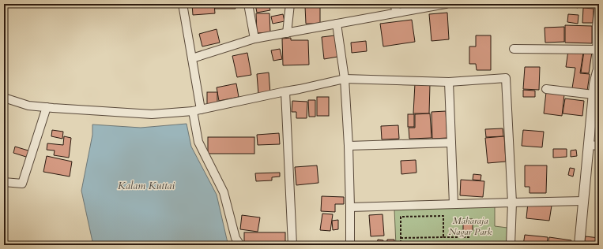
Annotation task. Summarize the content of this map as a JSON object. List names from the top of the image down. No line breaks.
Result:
{"water":["Kalam Kuttai"],"parks":["Maharaja Nagar Park"]}
